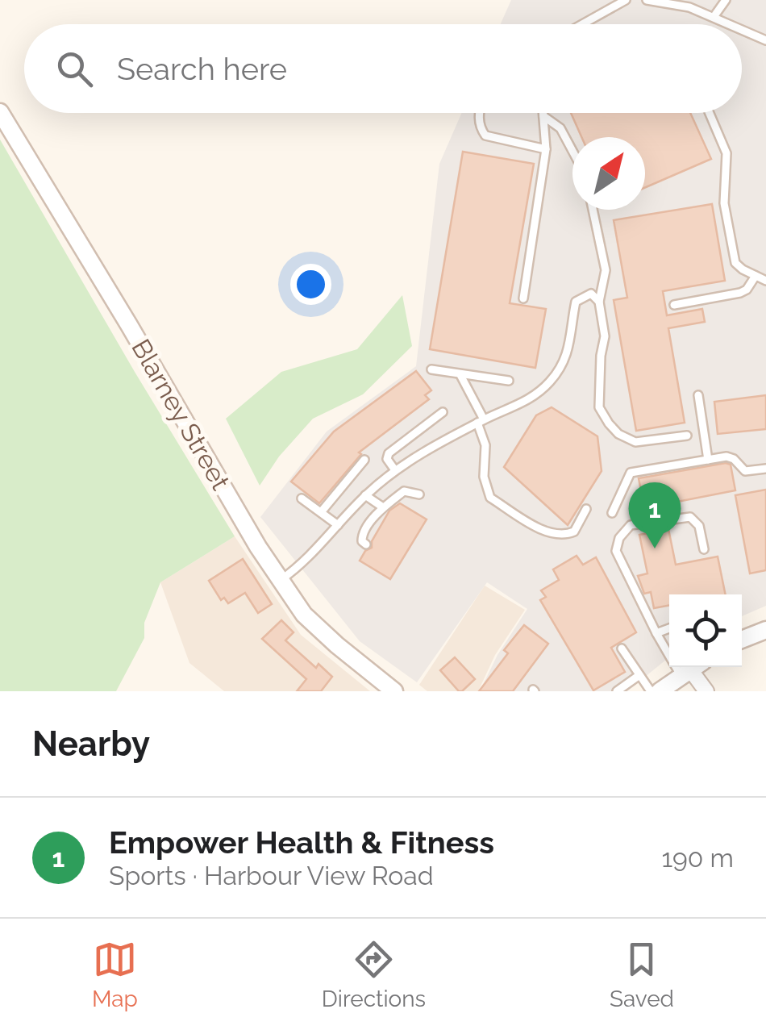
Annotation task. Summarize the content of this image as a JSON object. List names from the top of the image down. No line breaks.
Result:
{"streets":{"street":["Blarney Street"]},"north":"top right","page":{"search":"Search here","pins":"1","heading":"Nearby","list":[{"mark":"1","name":"Empower Health & Fitness","note":"Sports · Harbour View Road","value":"190 m"}],"nav":["Map","Directions","Saved"]}}
